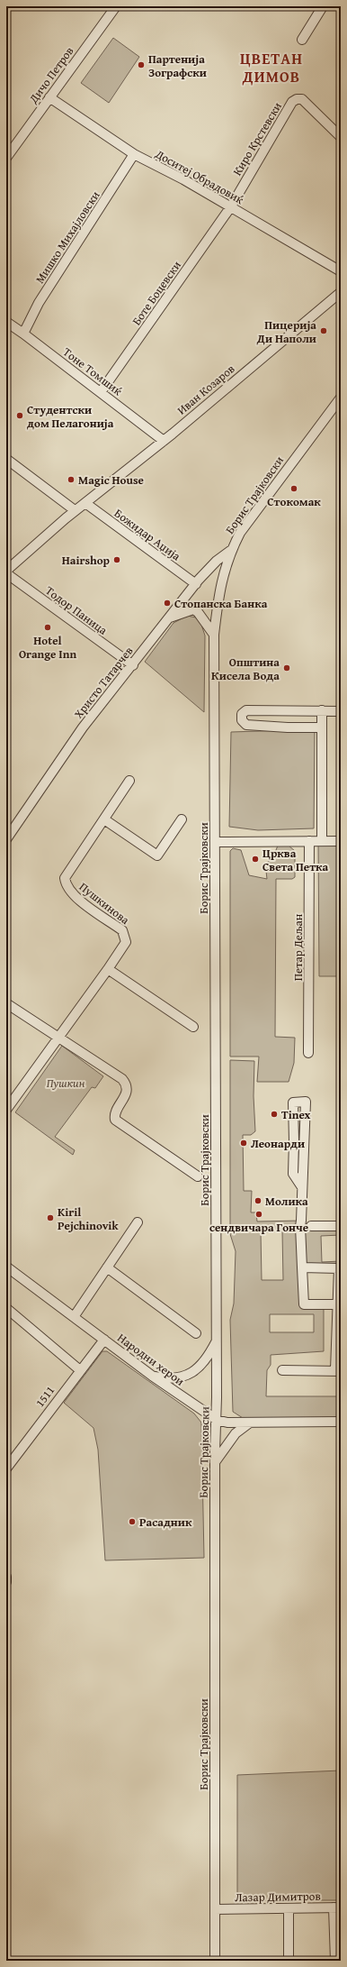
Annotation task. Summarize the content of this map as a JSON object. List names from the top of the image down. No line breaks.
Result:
{"streets":{"street":["Дичо Петров","Киро Крстевски","Доситеј Обрадовиќ","Мишко Михајловски","Боте Боцевски","Тоне Томшиќ","Иван Козаров","Борис Трајковски","Божидар Аџија","Тодор Паница","Христо Татарчев","Пушкинова","Петар Дељан","Народни херои","1511","Лазар Димитров"]},"crossings":[["Дичо Петров","Доситеј Обрадовиќ"],["Киро Крстевски","Доситеј Обрадовиќ"],["Киро Крстевски","Боте Боцевски"],["Доситеј Обрадовиќ","Мишко Михајловски"],["Доситеј Обрадовиќ","Боте Боцевски"],["Мишко Михајловски","Тоне Томшиќ"],["Боте Боцевски","Тоне Томшиќ"],["Тоне Томшиќ","Иван Козаров"],["Иван Козаров","Божидар Аџија"],["Иван Козаров","Тодор Паница"],["Борис Трајковски","Христо Татарчев"],["Борис Трајковски","Народни херои"],["Борис Трајковски","Лазар Димитров"],["Божидар Аџија","Христо Татарчев"],["Тодор Паница","Христо Татарчев"],["Народни херои","1511"]],"districts":["ЦВЕТАН ДИМОВ"],"parks":["Пушкин"],"places":["Партенија Зографски","Пицерија Ди Наполи","Студентски дом Пелагонија","Magic House","Стокомак","Hairshop","Стопанска Банка","Hotel Orange Inn","Општина Кисела Вода","Црква Света Петка","Tinex","Леонарди","Молика","сендвичара Гонче","Kiril Pejchinovik","Расадник"]}
